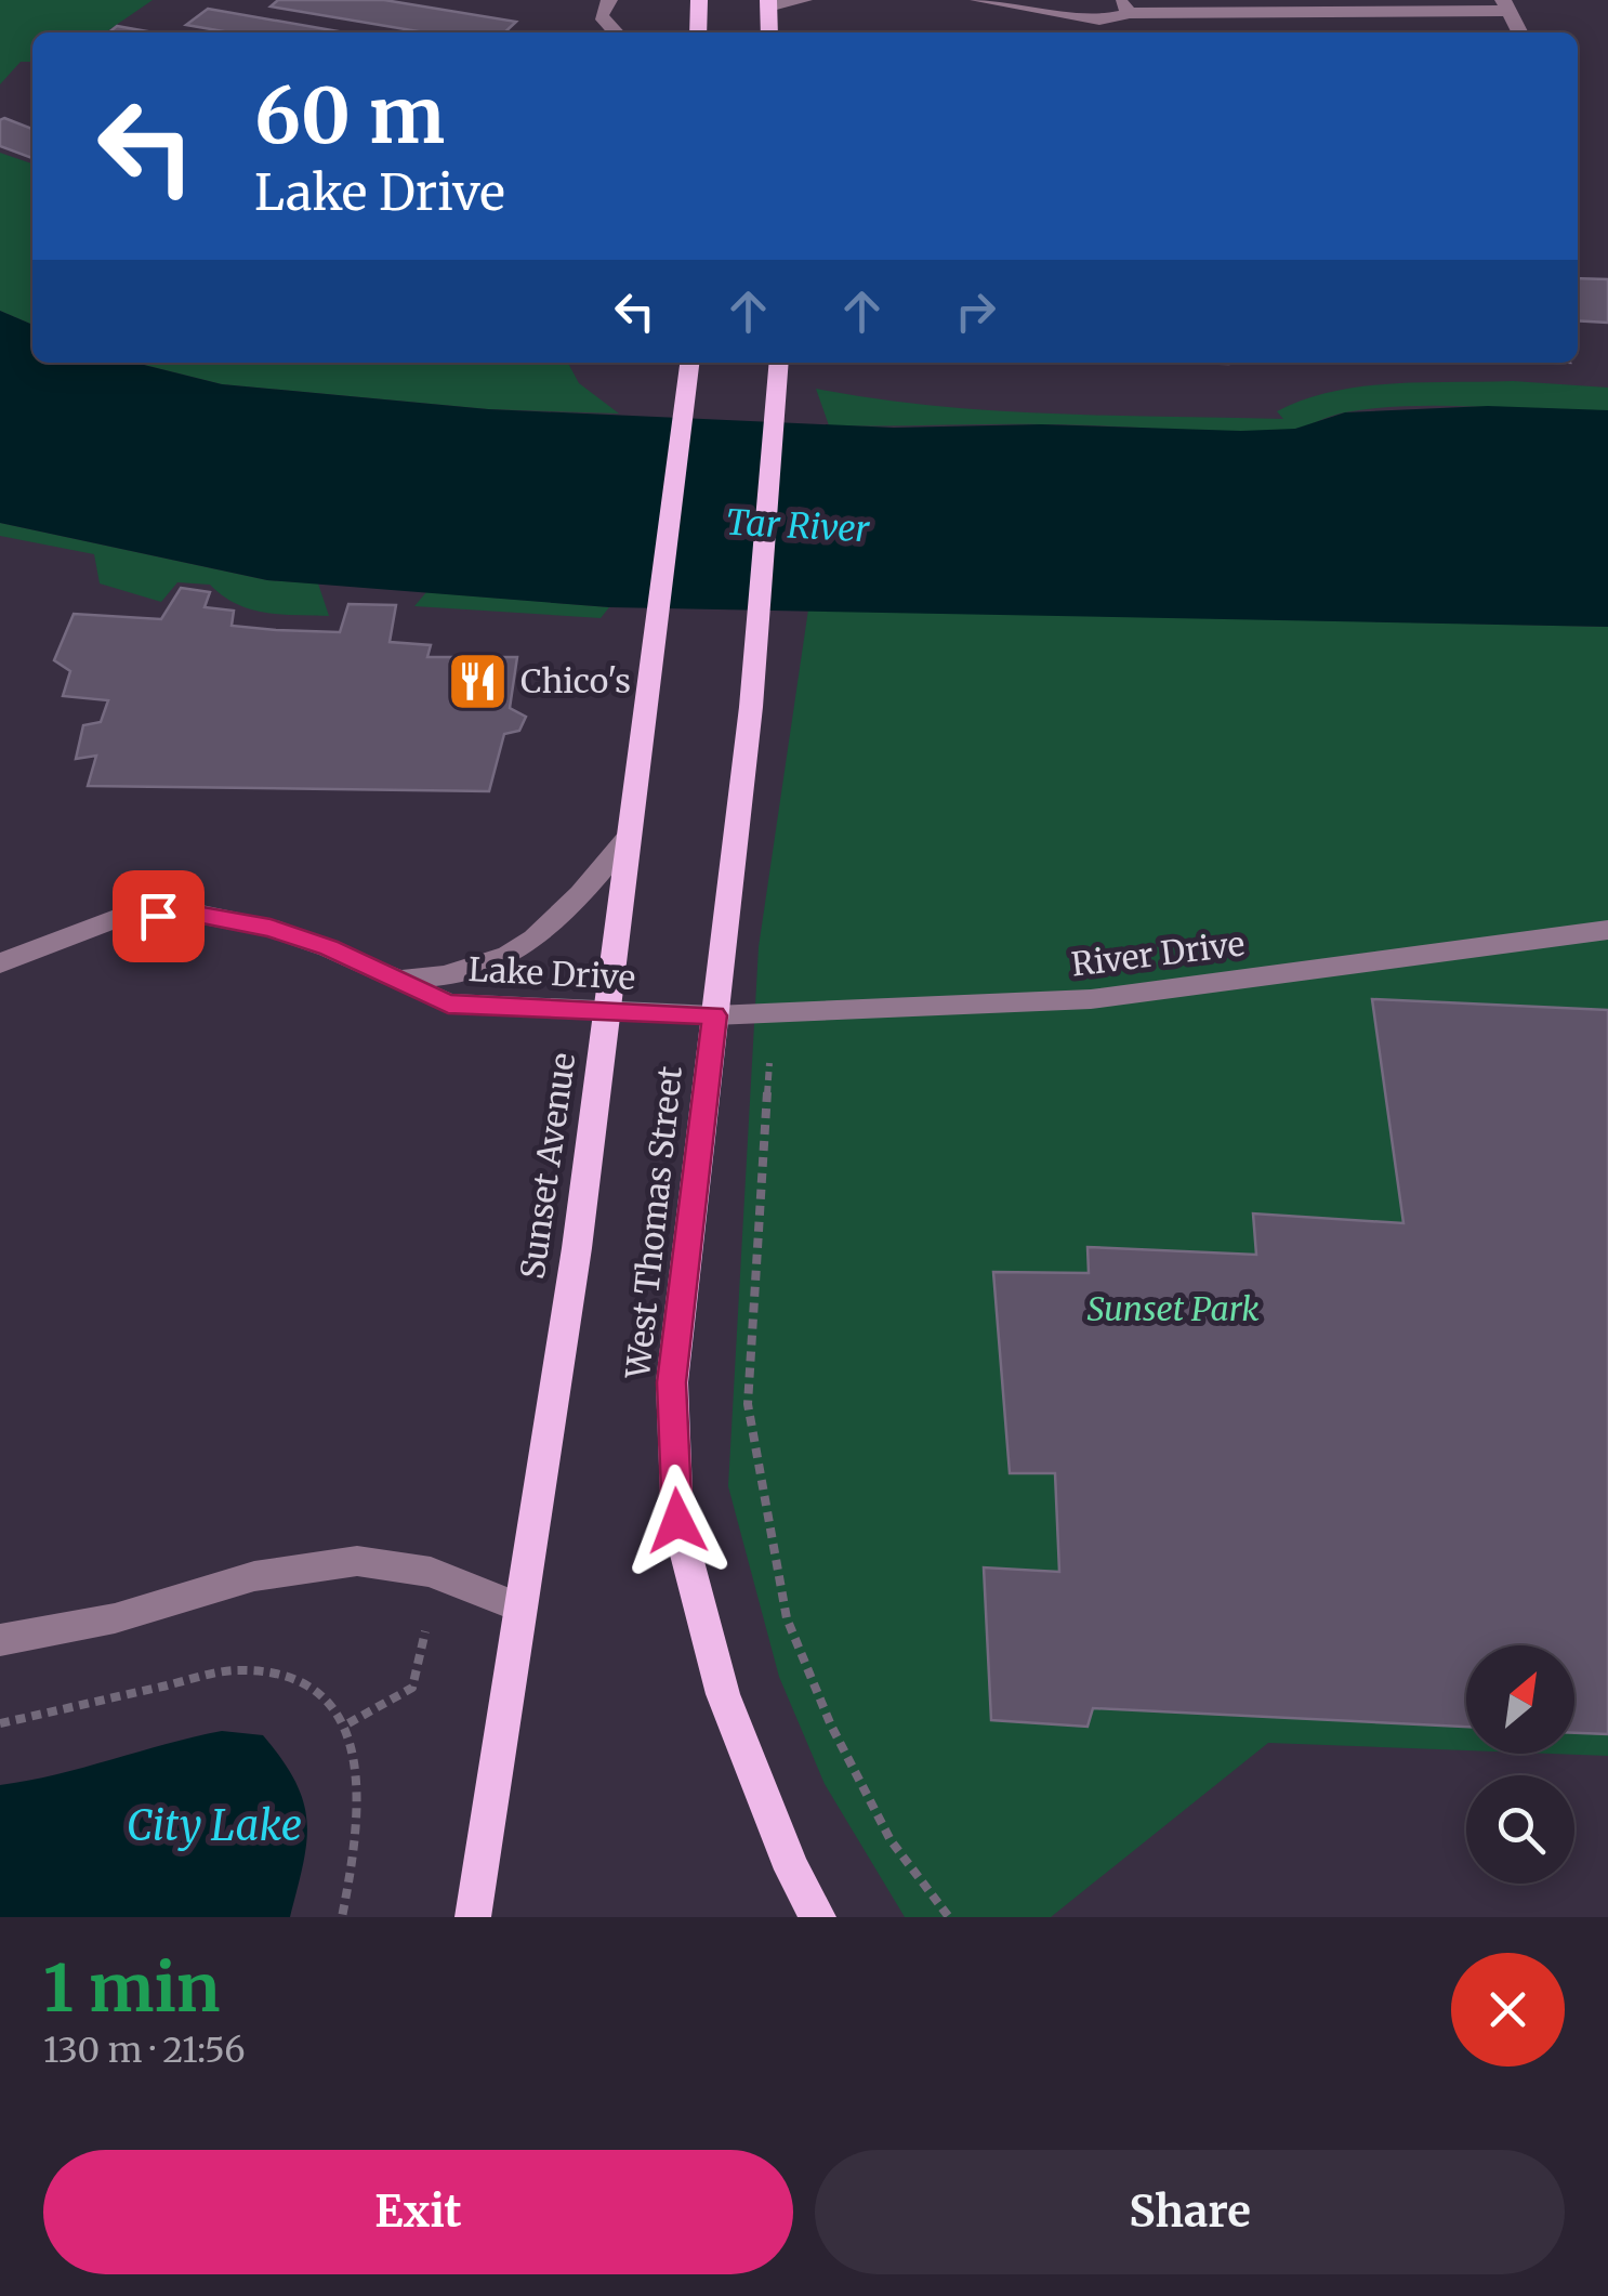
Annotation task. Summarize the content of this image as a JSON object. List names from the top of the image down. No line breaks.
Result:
{"streets":{"main road":["Sunset Avenue","West Thomas Street"],"street":["River Drive","Lake Drive"]},"crossings":[["River Drive","Lake Drive"],["River Drive","West Thomas Street"],["Lake Drive","Sunset Avenue"],["Lake Drive","West Thomas Street"]],"water":["Tar River","City Lake"],"parks":["Sunset Park"],"places":{"restaurant":["Chico's"]},"north":"top right","page":{"turn":["60 m","Lake Drive"],"heading":["1 min","130 m · 21:56"],"buttons":["Exit","Share"]}}
